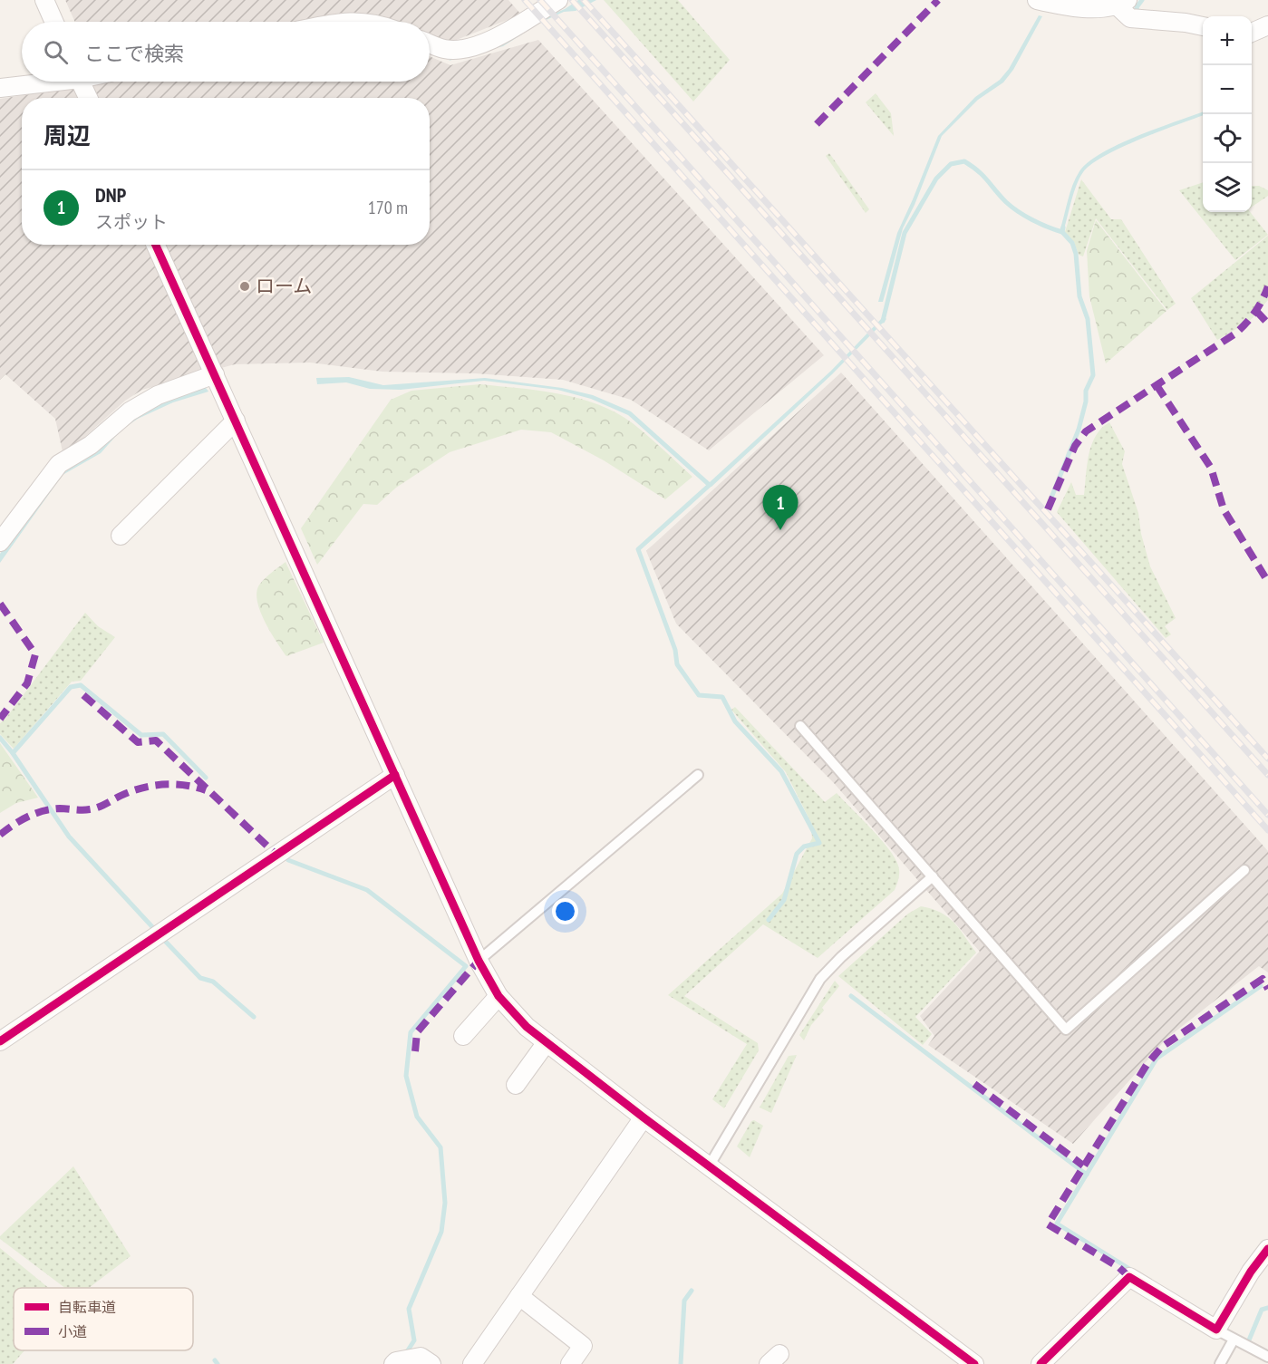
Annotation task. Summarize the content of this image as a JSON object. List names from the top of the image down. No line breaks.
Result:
{"places":["ローム"],"legend":["自転車道","小道"],"page":{"map_buttons":["+","−"],"search":"ここで検索","heading":"周辺","list":[{"mark":"1","name":"DNP","note":"スポット","value":"170 m"}],"pins":"1"}}
